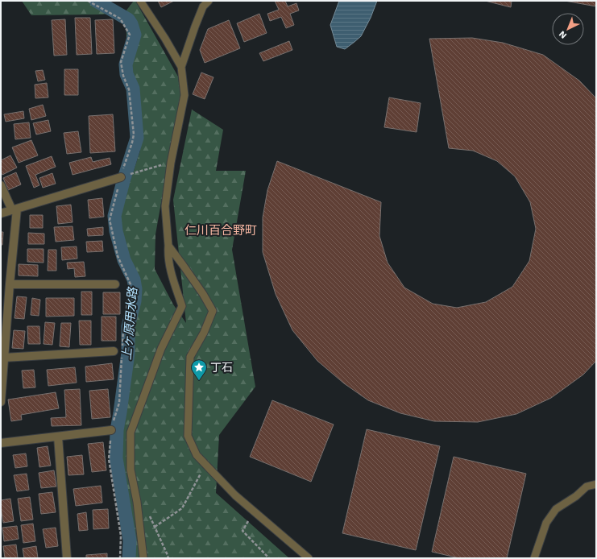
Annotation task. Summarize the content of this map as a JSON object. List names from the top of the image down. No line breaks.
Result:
{"districts":["仁川百合野町"],"water":["上ヶ原用水路"],"places":{"place":["丁石"]},"north":"bottom left"}
